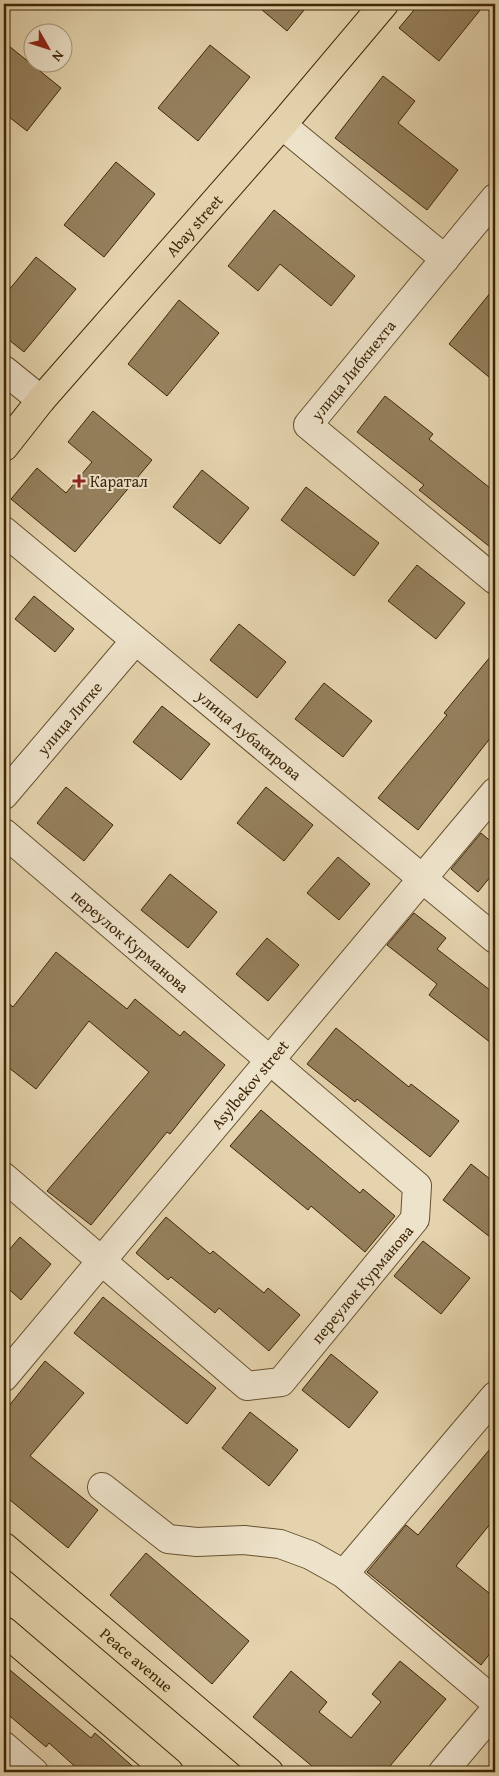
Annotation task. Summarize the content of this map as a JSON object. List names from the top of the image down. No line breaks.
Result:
{"streets":{"main road":["Abay street","Peace avenue"],"street":["улица Либкнехта","улица Литке","улица Аубакирова","переулок Курманова","Asylbekov street"]},"crossings":[["улица Литке","улица Аубакирова"],["улица Аубакирова","Asylbekov street"],["переулок Курманова","Asylbekov street"]],"places":{"health":["Каратал"]},"north":"bottom right"}
